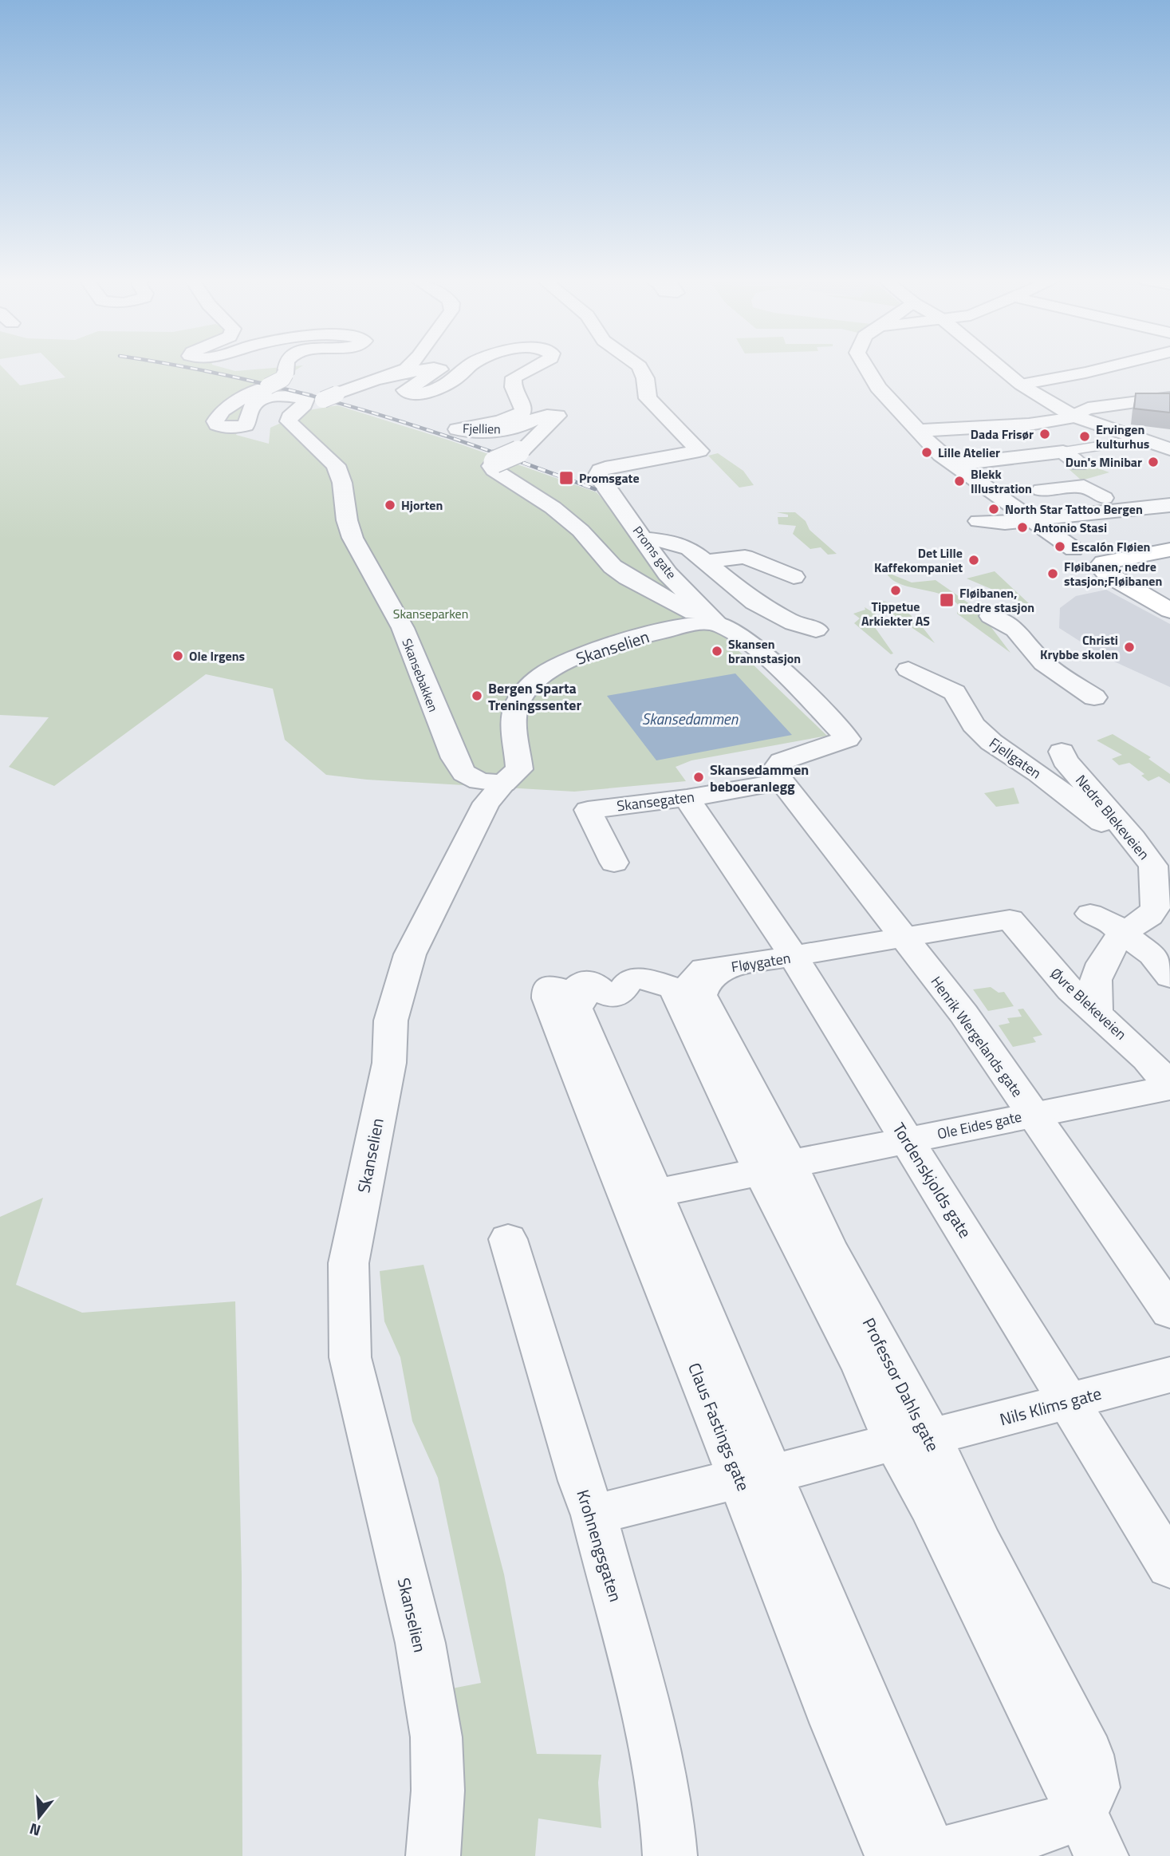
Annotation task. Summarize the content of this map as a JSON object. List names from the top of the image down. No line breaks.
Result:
{"streets":{"street":["Fjellien","Proms gate","Skanselien","Skansebakken","Fjellgaten","Skansegaten","Nedre Blekeveien","Fløygaten","Øvre Blekeveien","Henrik Wergelands gate","Ole Eides gate","Tordenskjolds gate","Professor Dahls gate","Nils Klims gate","Claus Fastings gate","Krohnengsgaten"]},"crossings":[["Fjellien","Proms gate"],["Fjellien","Skanselien"],["Fjellien","Skansegaten"],["Proms gate","Skanselien"],["Proms gate","Skansegaten"],["Skanselien","Skansebakken"],["Skanselien","Skansegaten"],["Fjellgaten","Nedre Blekeveien"],["Skansegaten","Henrik Wergelands gate"],["Skansegaten","Tordenskjolds gate"],["Nedre Blekeveien","Øvre Blekeveien"],["Fløygaten","Øvre Blekeveien"],["Fløygaten","Henrik Wergelands gate"],["Fløygaten","Tordenskjolds gate"],["Fløygaten","Professor Dahls gate"],["Øvre Blekeveien","Ole Eides gate"],["Henrik Wergelands gate","Ole Eides gate"],["Ole Eides gate","Tordenskjolds gate"],["Ole Eides gate","Professor Dahls gate"],["Ole Eides gate","Claus Fastings gate"],["Tordenskjolds gate","Nils Klims gate"],["Professor Dahls gate","Nils Klims gate"],["Nils Klims gate","Claus Fastings gate"],["Nils Klims gate","Krohnengsgaten"]],"water":["Skansedammen"],"parks":["Skanseparken"],"places":{"other":["Dada Frisør","Ervingen kulturhus","Lille Atelier","Dun's Minibar","Blekk Illustration","Hjorten","North Star Tattoo Bergen","Antonio Stasi","Escalón Fløien","Det Lille Kaffekompaniet","Fløibanen, nedre stasjon;Fløibanen","Tippetue Arkiekter AS","Christi Krybbe skolen","Skansen brannstasjon","Ole Irgens","Bergen Sparta Treningssenter","Skansedammen beboeranlegg"],"transit":["Promsgate","Fløibanen, nedre stasjon"]},"north":"bottom"}
